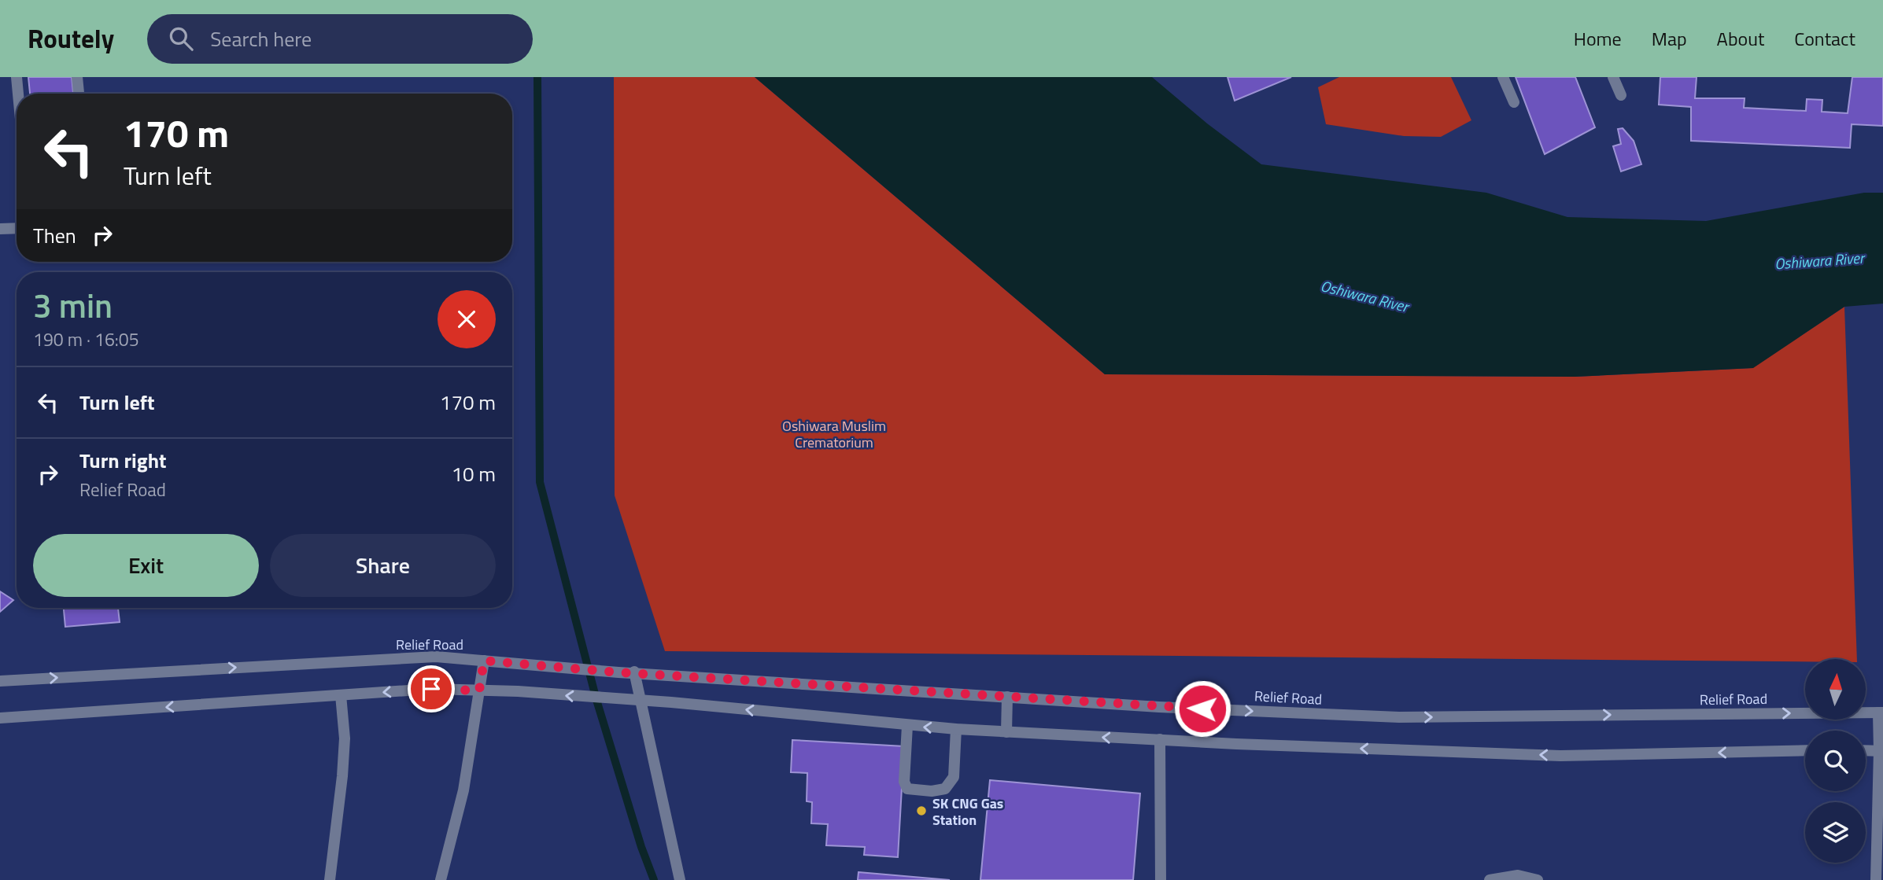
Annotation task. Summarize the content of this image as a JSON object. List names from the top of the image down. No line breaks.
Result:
{"streets":{"street":["Relief Road"]},"water":["Oshiwara River"],"parks":["Oshiwara Muslim Crematorium"],"places":["SK CNG Gas Station"],"north":"top","page":{"header":"Routely","search":"Search here","nav":["Home","Map","About","Contact"],"turn":["170 m","Turn left"],"then":"Then","heading":["3 min","190 m · 16:05"],"list":[{"name":"Turn left","value":"170 m"},{"name":"Turn right","note":"Relief Road","value":"10 m"}],"buttons":["Exit","Share"]}}
